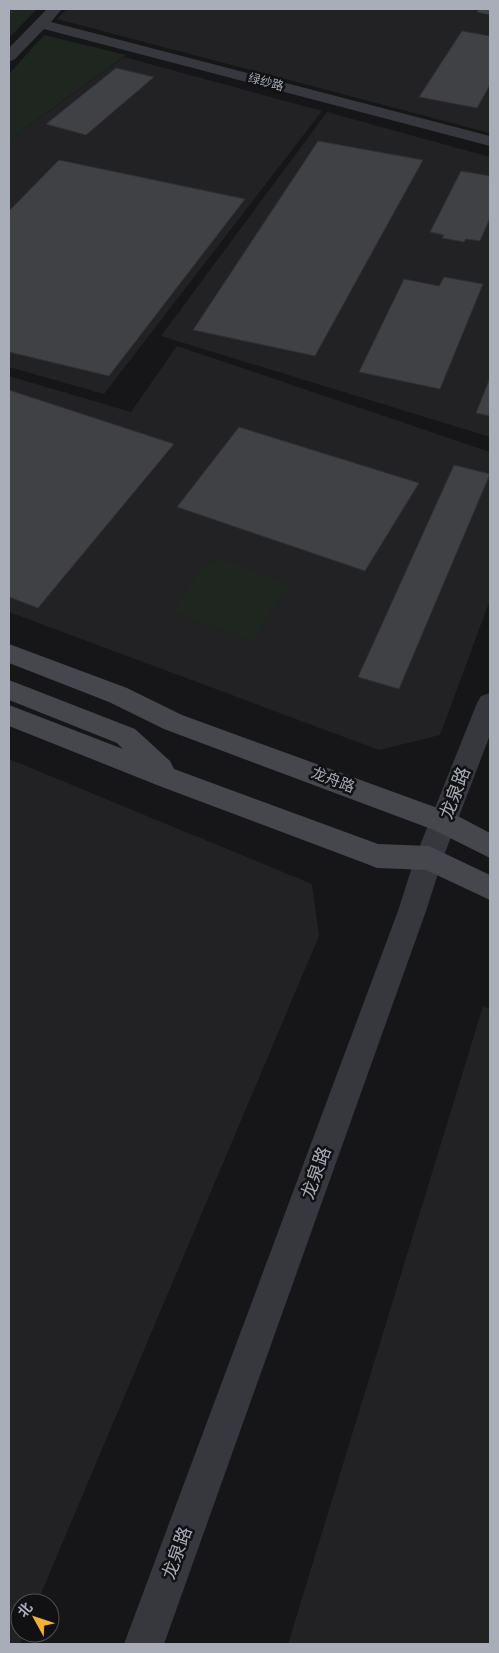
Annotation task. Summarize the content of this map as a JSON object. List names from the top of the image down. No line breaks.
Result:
{"streets":{"street":["绿纱路","龙舟路","龙泉路"]},"crossings":[["龙舟路","龙泉路"]],"north":"top left"}
